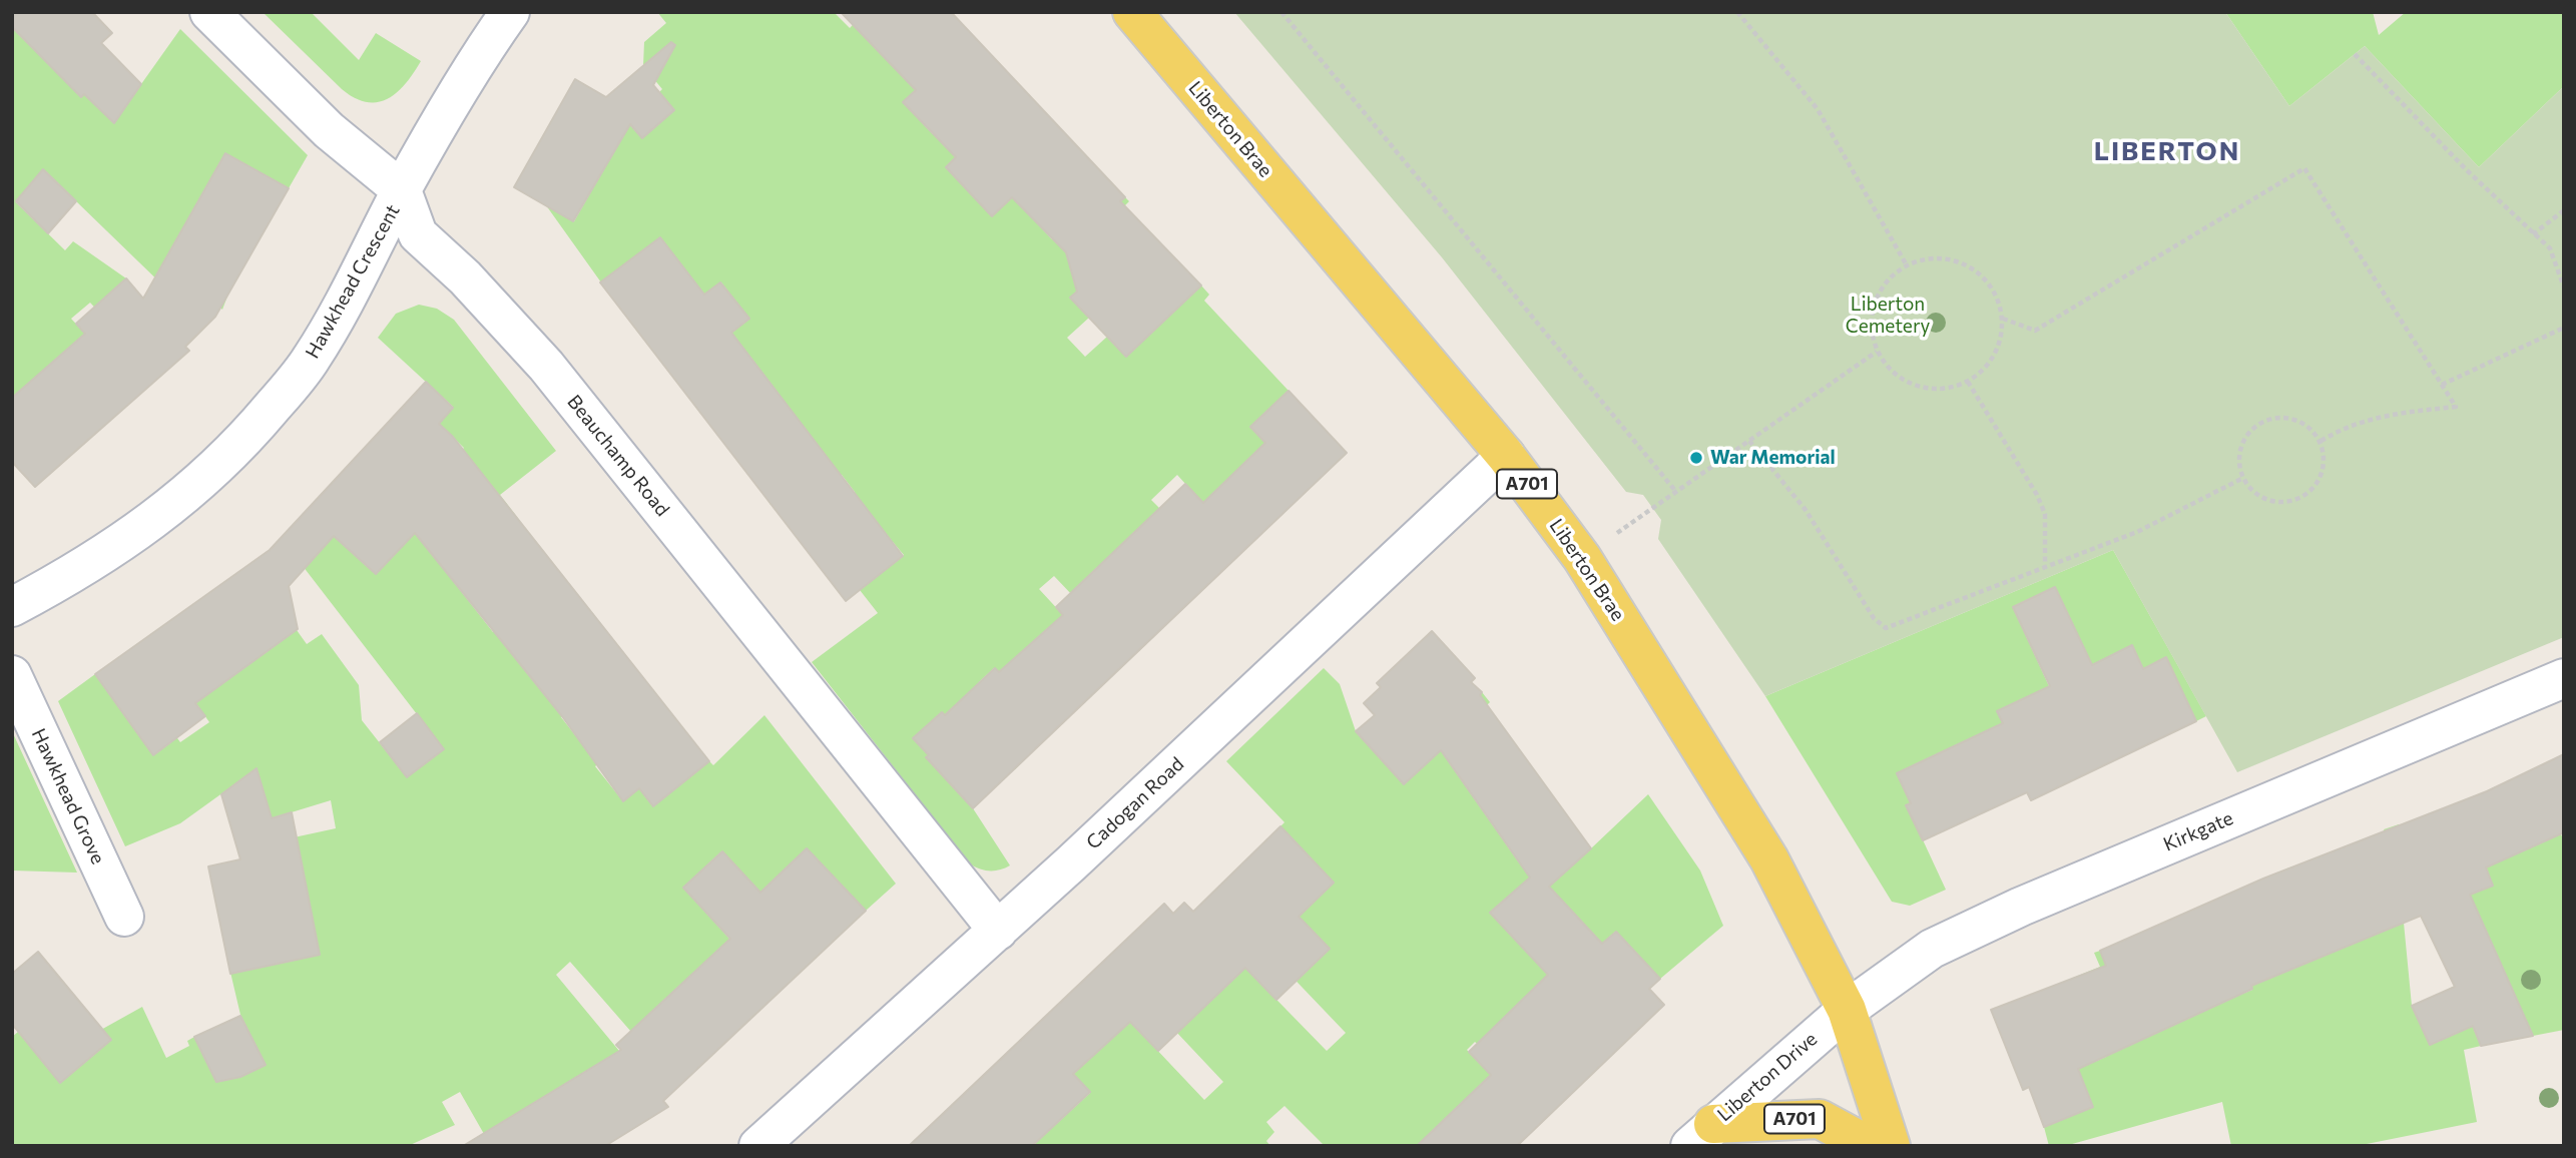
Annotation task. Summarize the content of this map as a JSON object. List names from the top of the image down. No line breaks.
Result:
{"streets":{"main road":["Liberton Brae","A701"],"street":["Hawkhead Crescent","Beauchamp Road","Hawkhead Grove","Cadogan Road","Kirkgate","Liberton Drive"]},"crossings":[["Liberton Brae","A701"],["Liberton Brae","Cadogan Road"],["Liberton Brae","Kirkgate"],["Liberton Brae","Liberton Drive"],["Hawkhead Crescent","Beauchamp Road"],["Beauchamp Road","Cadogan Road"],["A701","Kirkgate"],["A701","Liberton Drive"],["Kirkgate","Liberton Drive"]],"districts":["LIBERTON"],"parks":["Liberton Cemetery"],"places":["War Memorial"]}
